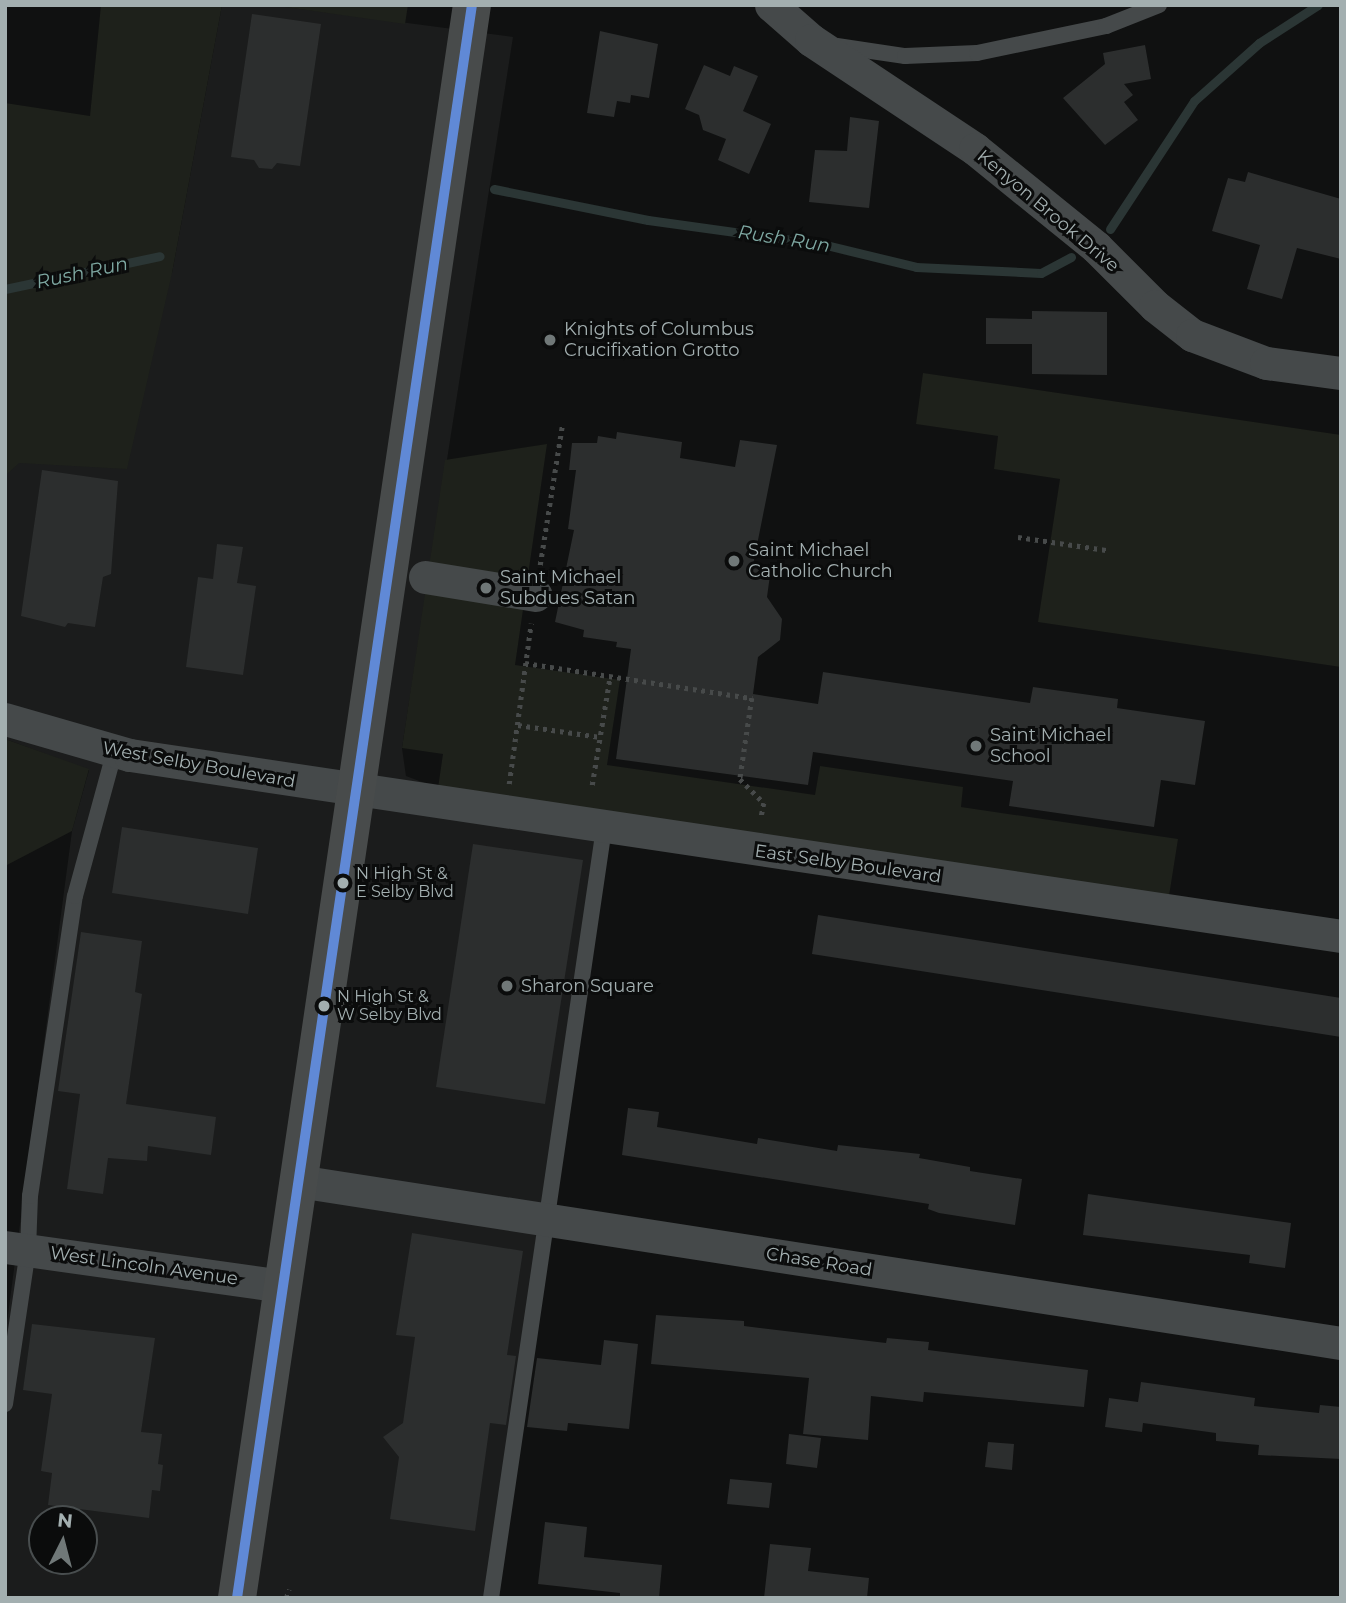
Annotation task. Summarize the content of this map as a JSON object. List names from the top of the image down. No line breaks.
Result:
{"streets":{"street":["Kenyon Brook Drive","West Selby Boulevard","East Selby Boulevard","Chase Road","West Lincoln Avenue"]},"crossings":[["West Selby Boulevard","East Selby Boulevard"]],"water":["Rush Run"],"places":["Knights of Columbus Crucifixation Grotto","Saint Michael Catholic Church","Saint Michael Subdues Satan","Saint Michael School","N High St & E Selby Blvd","Sharon Square","N High St & W Selby Blvd"],"north":"top"}
